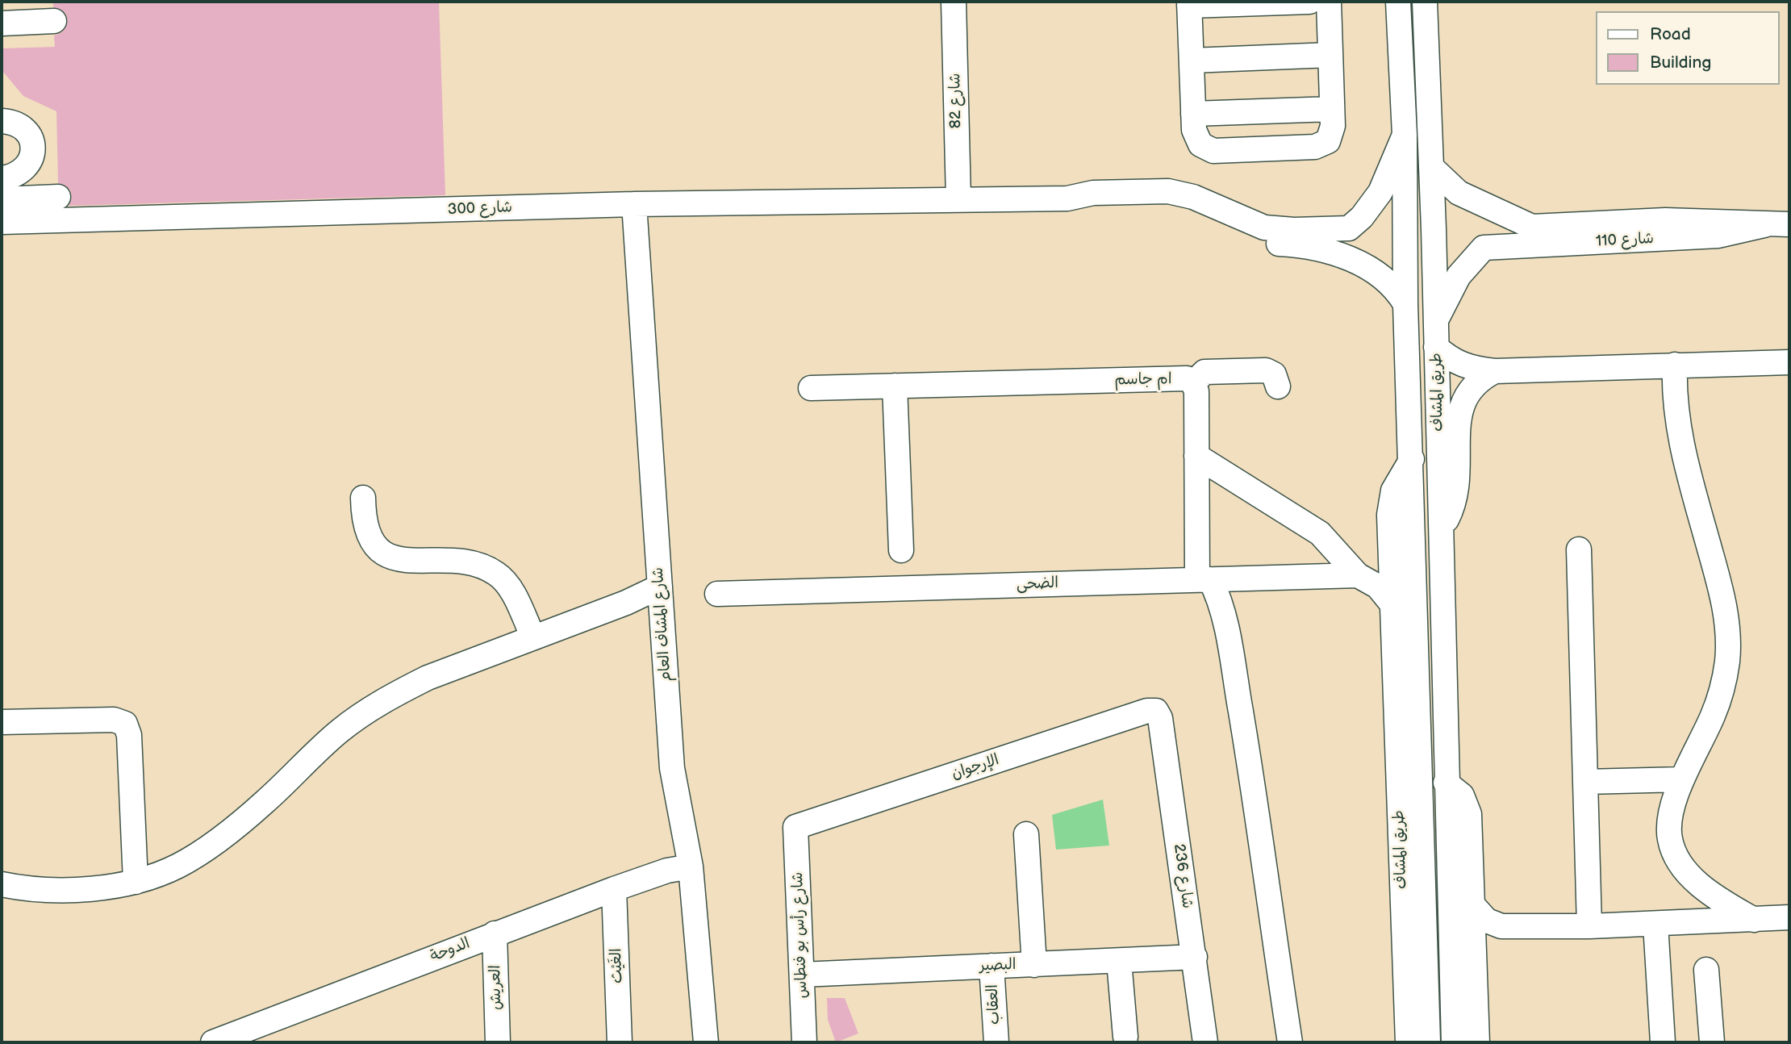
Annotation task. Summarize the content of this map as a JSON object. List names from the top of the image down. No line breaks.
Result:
{"streets":{"street":["شارع 82","شارع 300","شارع 110","ام جاسم","طريق المشاف","الضحى","شارع المشاف العام","الإرجوان","شارع 236","شارع رأس بو فنطاس","الدوحة","الغَيْث","البصير","العريش","العقاب"]},"crossings":[["شارع 82","شارع 300"],["شارع 300","شارع المشاف العام"],["شارع 110","طريق المشاف"],["ام جاسم","الضحى"],["شارع المشاف العام","الدوحة"],["الإرجوان","شارع 236"],["الإرجوان","شارع رأس بو فنطاس"],["شارع 236","البصير"],["شارع رأس بو فنطاس","البصير"],["الدوحة","الغَيْث"],["الدوحة","العريش"],["البصير","العقاب"]],"legend":["Road","Building"]}
